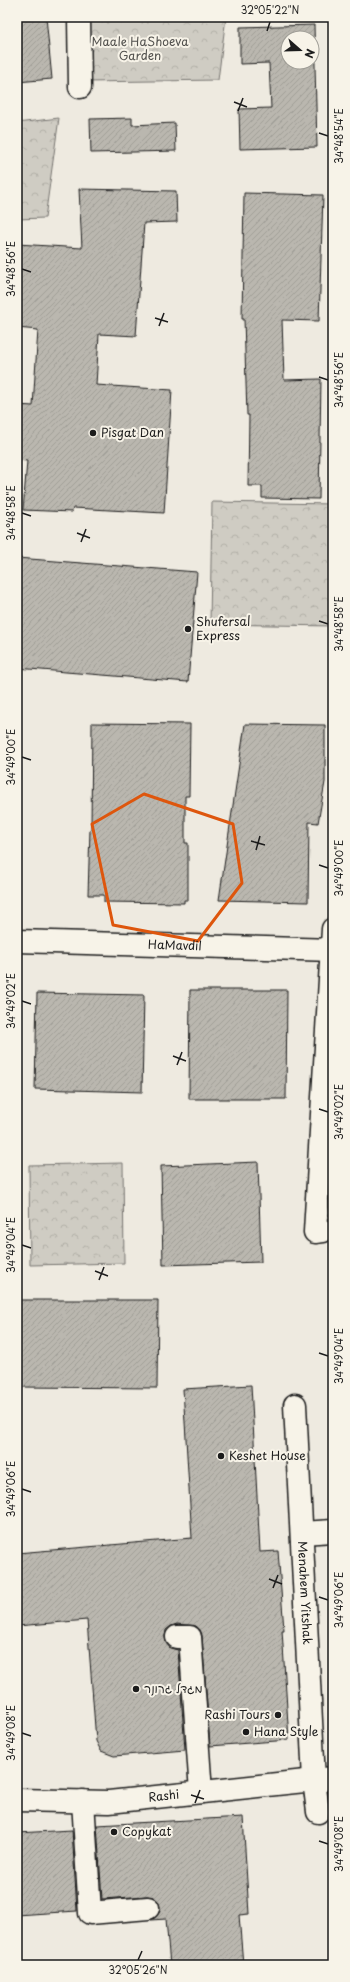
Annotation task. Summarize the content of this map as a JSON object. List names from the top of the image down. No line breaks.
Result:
{"streets":{"street":["HaMavdil","Menahem Yitshak","Rashi"]},"crossings":[["Menahem Yitshak","Rashi"]],"parks":["Maale HaShoeva Garden"],"places":["Pisgat Dan","Shufersal Express","Keshet House","מגדל גרונר","Rashi Tours","Hana Style","Copykat"],"north":"right","coordinates":["32°05'22\"N","34°48'54\"E","34°48'56\"E","34°48'58\"E","34°49'00\"E","34°49'02\"E","34°49'04\"E","34°49'06\"E","34°49'08\"E","32°05'26\"N"]}
